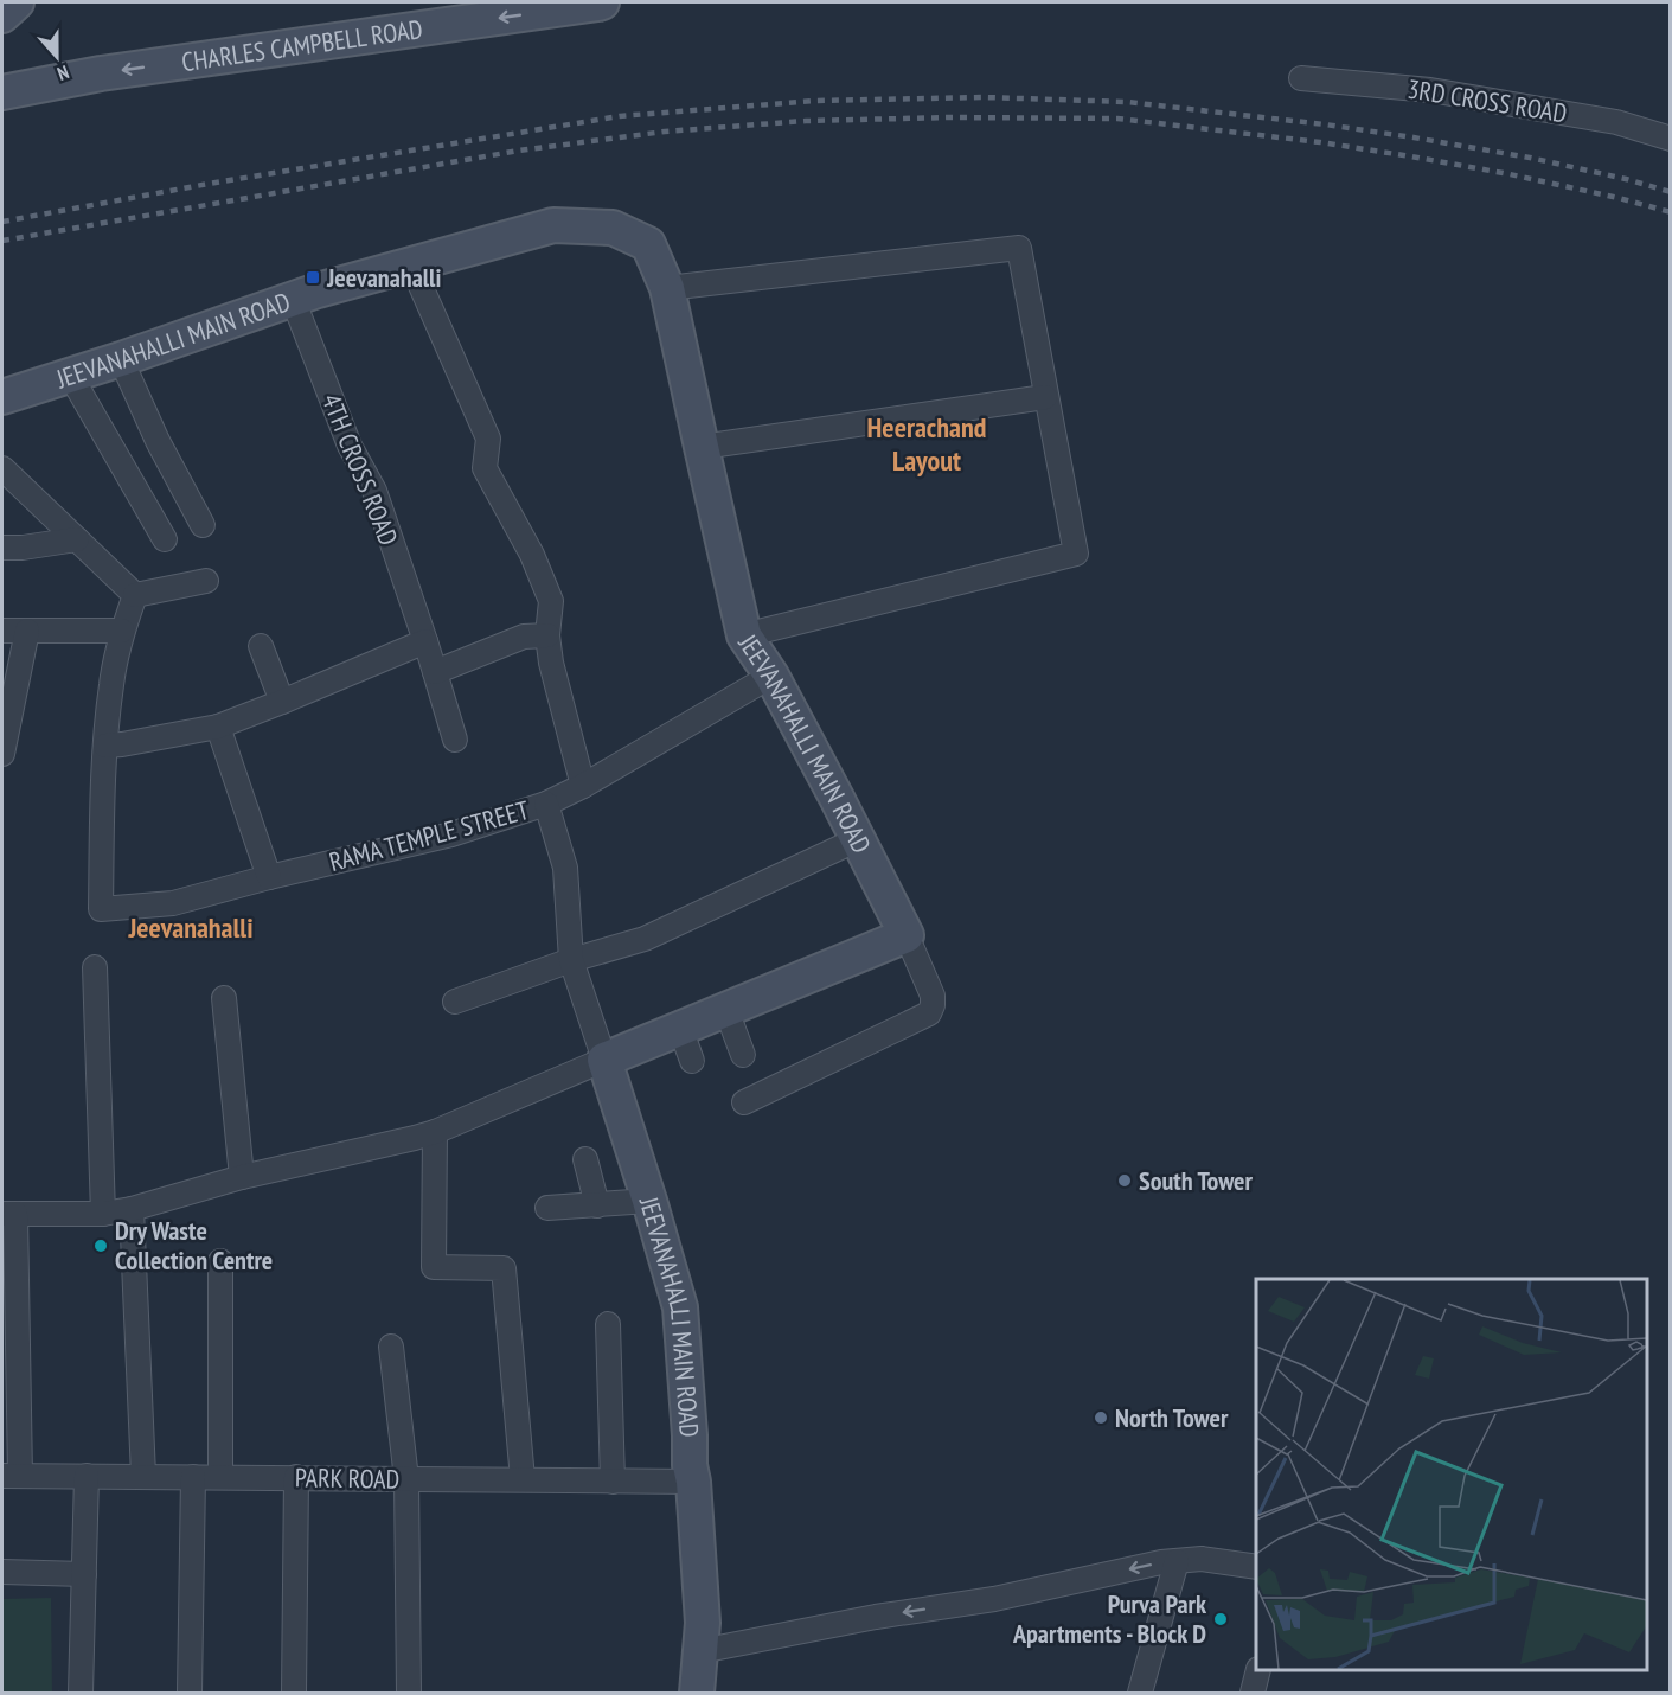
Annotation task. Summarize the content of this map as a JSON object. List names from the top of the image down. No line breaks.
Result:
{"streets":{"street":["CHARLES CAMPBELL ROAD","3RD CROSS ROAD","JEEVANAHALLI MAIN ROAD","4TH CROSS ROAD","RAMA TEMPLE STREET","PARK ROAD"]},"crossings":[["JEEVANAHALLI MAIN ROAD","4TH CROSS ROAD"],["JEEVANAHALLI MAIN ROAD","RAMA TEMPLE STREET"],["JEEVANAHALLI MAIN ROAD","PARK ROAD"]],"one_way":["CHARLES CAMPBELL ROAD"],"districts":["Heerachand Layout","Jeevanahalli"],"places":{"transit":["Jeevanahalli"],"other":["South Tower","Dry Waste Collection Centre","North Tower","Purva Park Apartments - Block D"]},"north":"bottom"}
